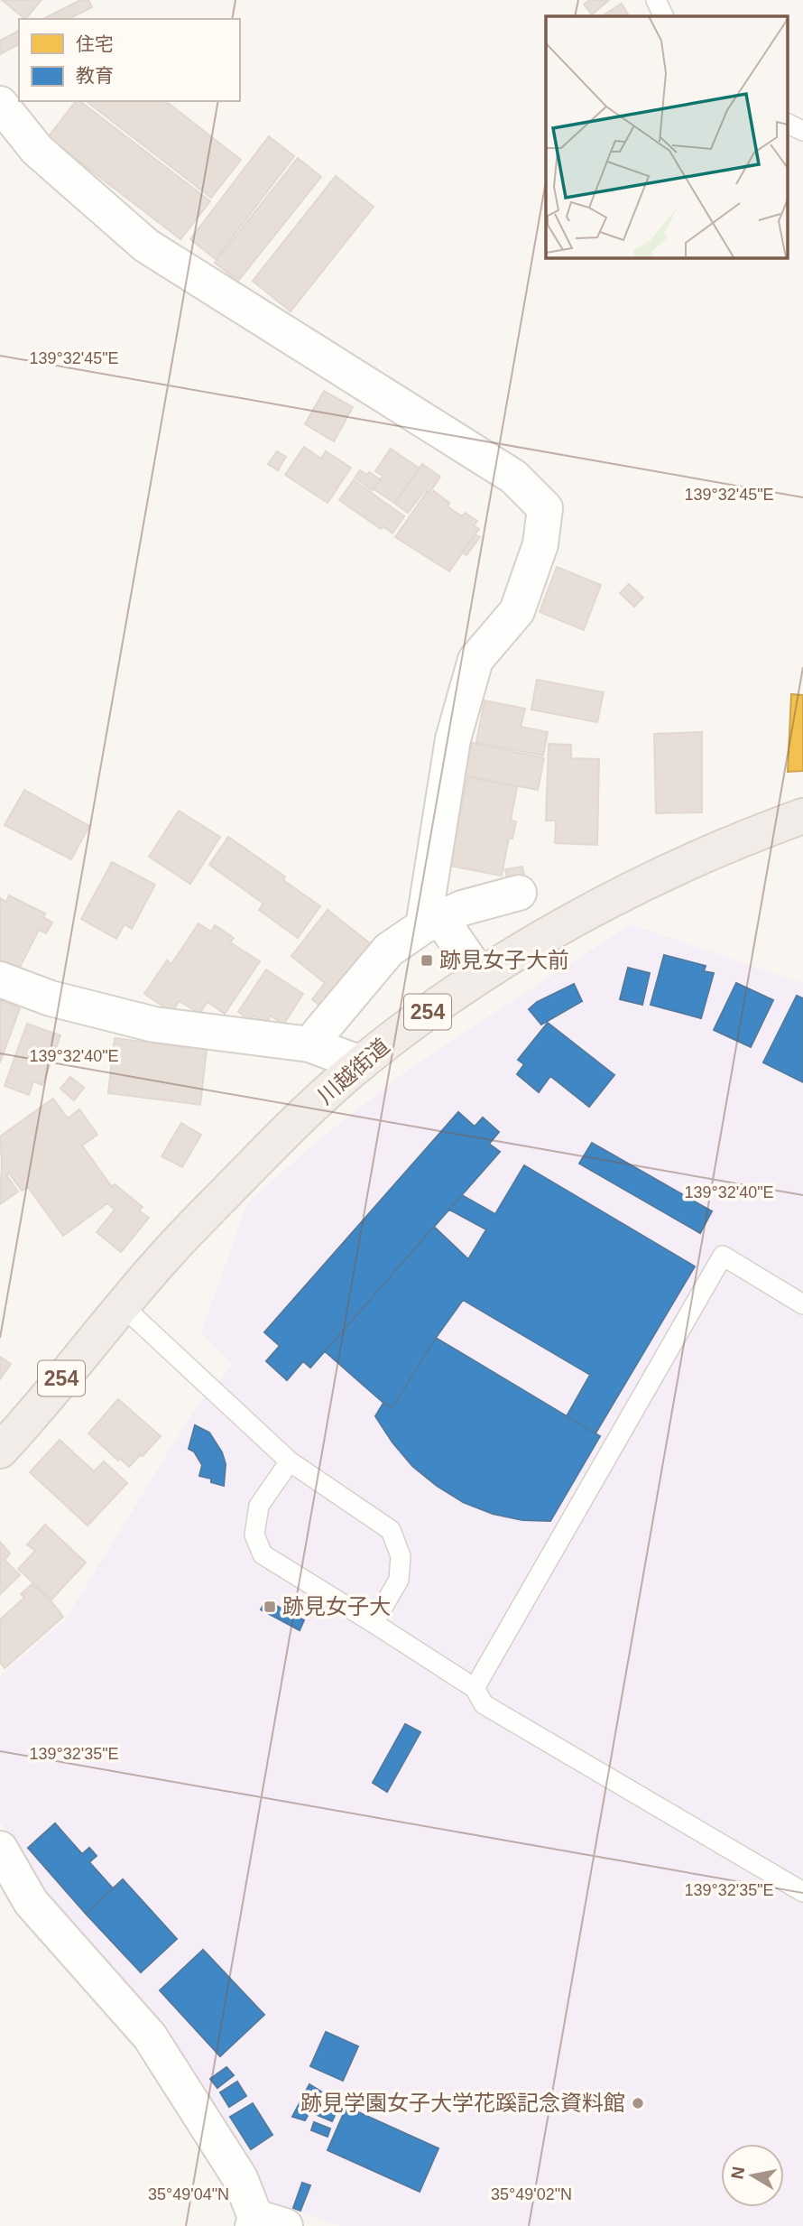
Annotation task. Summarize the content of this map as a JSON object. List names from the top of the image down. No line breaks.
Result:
{"streets":{"highway":["254","川越街道"]},"places":{"transit":["跡見女子大前","跡見女子大"],"other":["跡見学園女子大学花蹊記念資料館"]},"legend":["住宅","教育"],"north":"left","coordinates":["139°32'45\"E","139°32'40\"E","139°32'35\"E","35°49'04\"N","35°49'02\"N"]}
